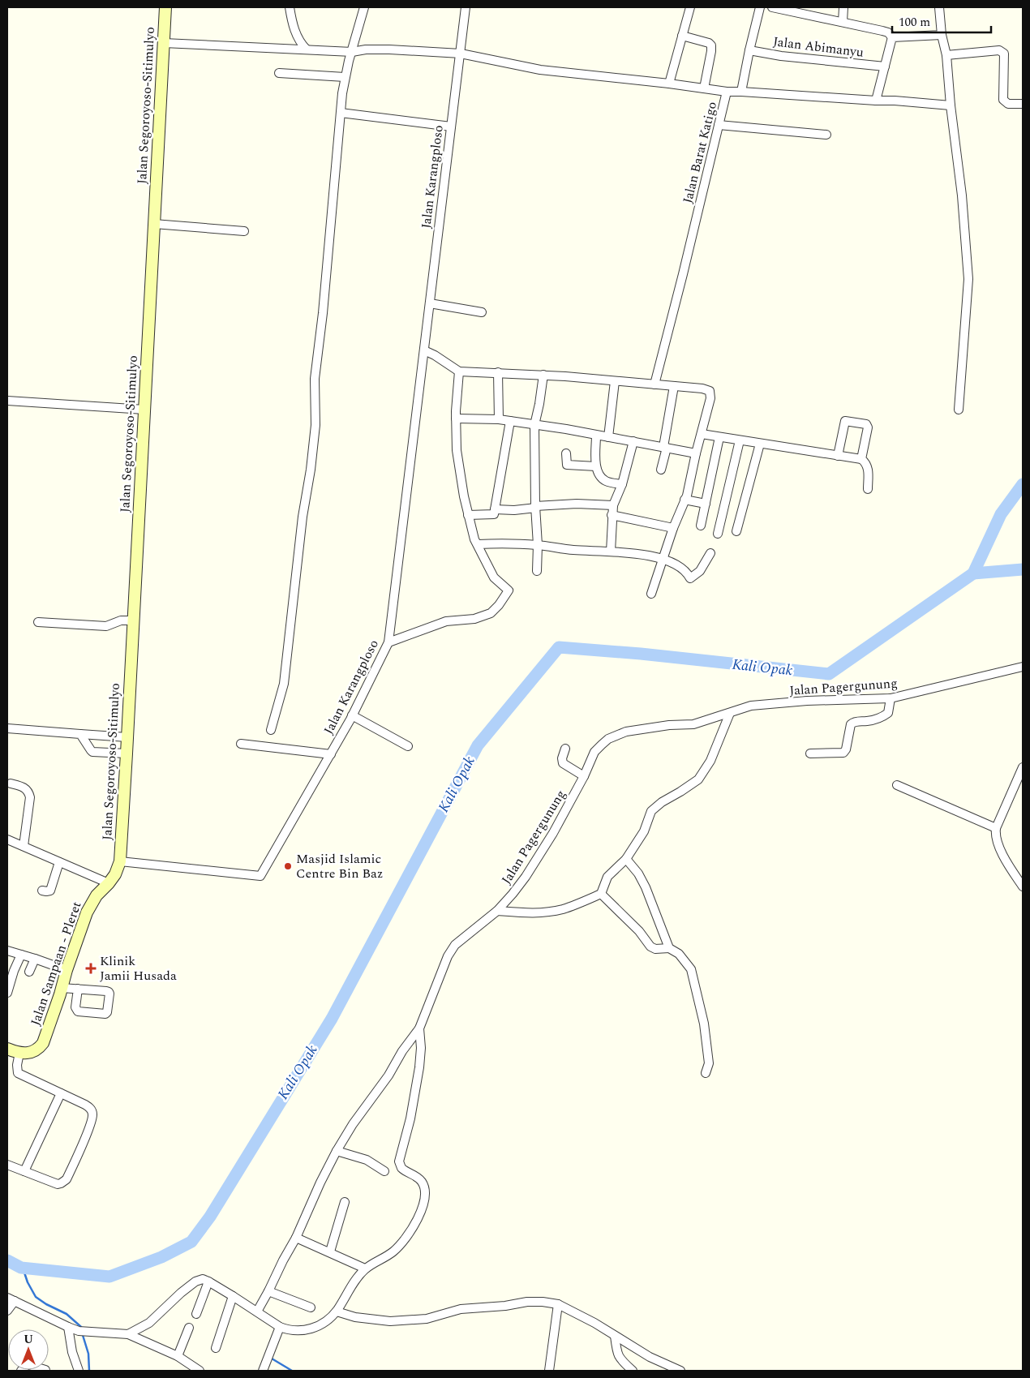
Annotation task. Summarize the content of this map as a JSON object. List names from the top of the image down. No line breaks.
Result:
{"streets":{"main road":["Jalan Segoroyoso-Sitimulyo","Jalan Sampaan - Pleret"],"street":["Jalan Abimanyu","Jalan Barat Katigo","Jalan Karangploso","Jalan Pagergunung"]},"crossings":[["Jalan Segoroyoso-Sitimulyo","Jalan Karangploso"],["Jalan Segoroyoso-Sitimulyo","Jalan Sampaan - Pleret"],["Jalan Karangploso","Jalan Sampaan - Pleret"]],"water":["Kali Opak"],"places":{"other":["Masjid Islamic Centre Bin Baz"],"health":["Klinik Jamii Husada"]},"scale_bar":"100 m","north":"top"}
